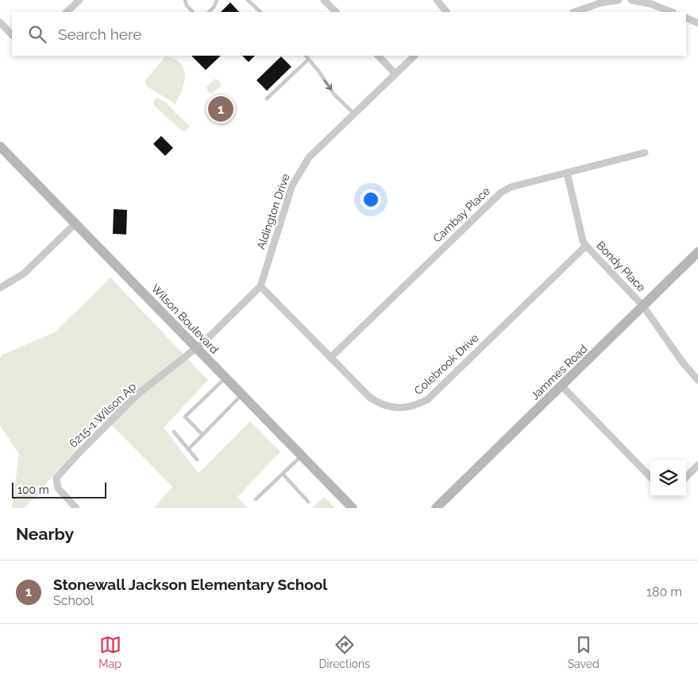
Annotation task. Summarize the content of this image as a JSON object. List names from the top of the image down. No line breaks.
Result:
{"streets":{"main road":["Wilson Boulevard","Jammes Road"],"street":["Aldington Drive","Cambay Place","Bondy Place","Colebrook Drive","6215-1 Wilson Ap"]},"crossings":[["Aldington Drive","Wilson Boulevard"],["Aldington Drive","Colebrook Drive"],["Aldington Drive","6215-1 Wilson Ap"],["Cambay Place","Bondy Place"],["Cambay Place","Colebrook Drive"],["Bondy Place","Colebrook Drive"],["Bondy Place","Jammes Road"],["Wilson Boulevard","6215-1 Wilson Ap"]],"scale_bar":"100 m","page":{"search":"Search here","pins":"1","scale":"100 m","heading":"Nearby","list":[{"mark":"1","name":"Stonewall Jackson Elementary School","note":"School","value":"180 m"}],"nav":["Map","Directions","Saved"]}}
